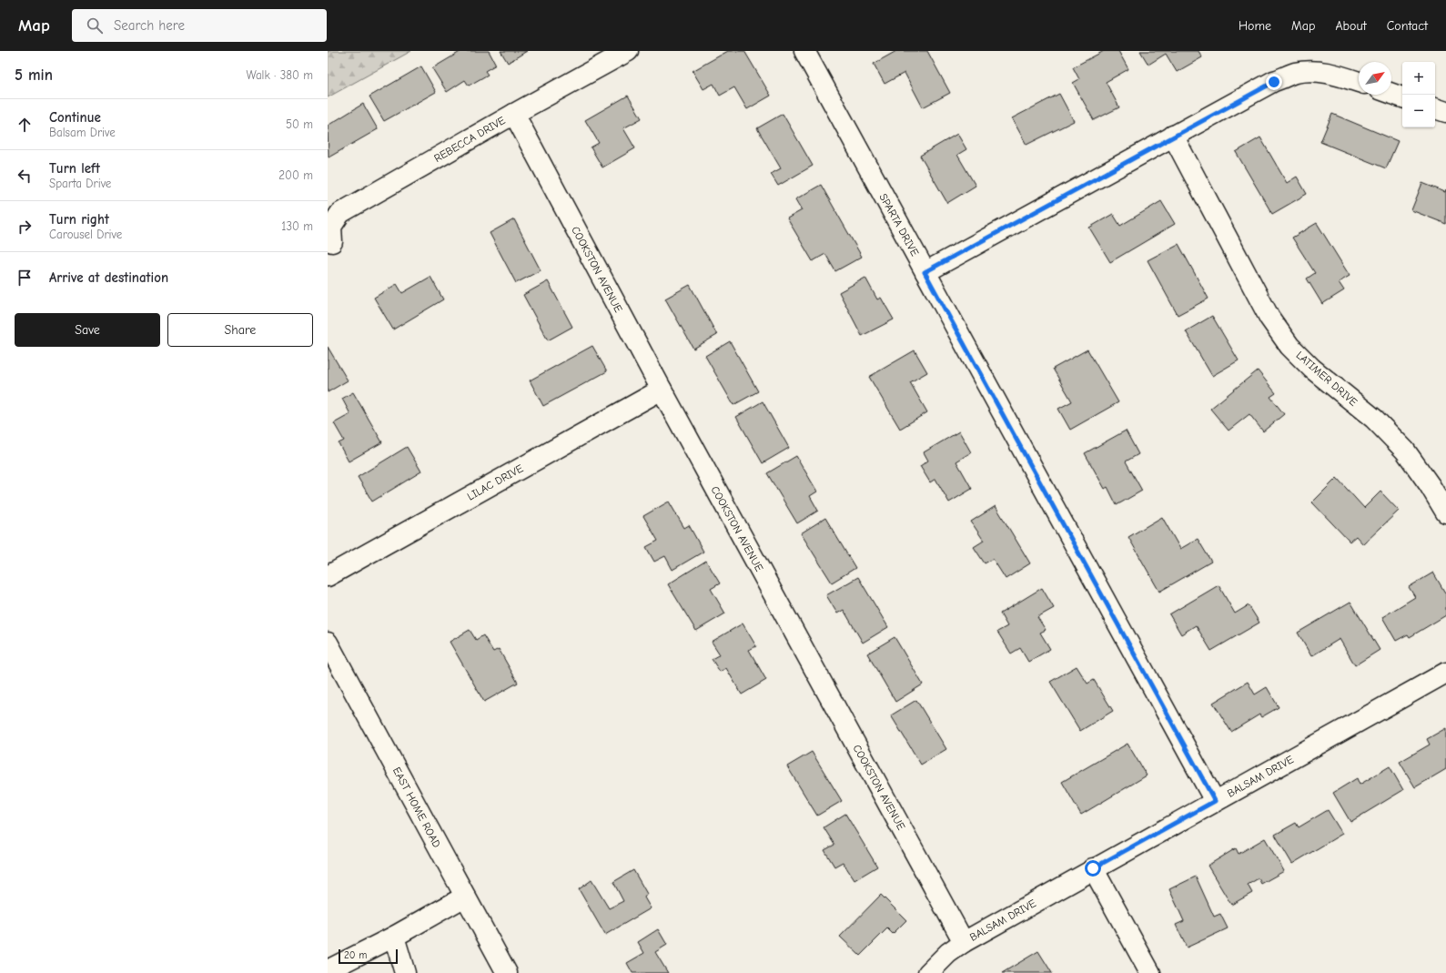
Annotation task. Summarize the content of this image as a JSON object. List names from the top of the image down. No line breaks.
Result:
{"streets":{"street":["REBECCA DRIVE","SPARTA DRIVE","COOKSTON AVENUE","LATIMER DRIVE","LILAC DRIVE","BALSAM DRIVE","EAST HOME ROAD"]},"crossings":[["REBECCA DRIVE","COOKSTON AVENUE"],["SPARTA DRIVE","BALSAM DRIVE"],["COOKSTON AVENUE","LILAC DRIVE"],["COOKSTON AVENUE","BALSAM DRIVE"]],"scale_bar":"20 m","north":"top right","page":{"header":"Map","search":"Search here","nav":["Home","Map","About","Contact"],"heading":["5 min","Walk · 380 m"],"map_buttons":["+","−"],"list":[["Continue","Balsam Drive","50 m"],["Turn left","Sparta Drive","200 m"],["Turn right","Carousel Drive","130 m"],"Arrive at destination"],"buttons":["Save","Share"],"scale":"20 m"}}
